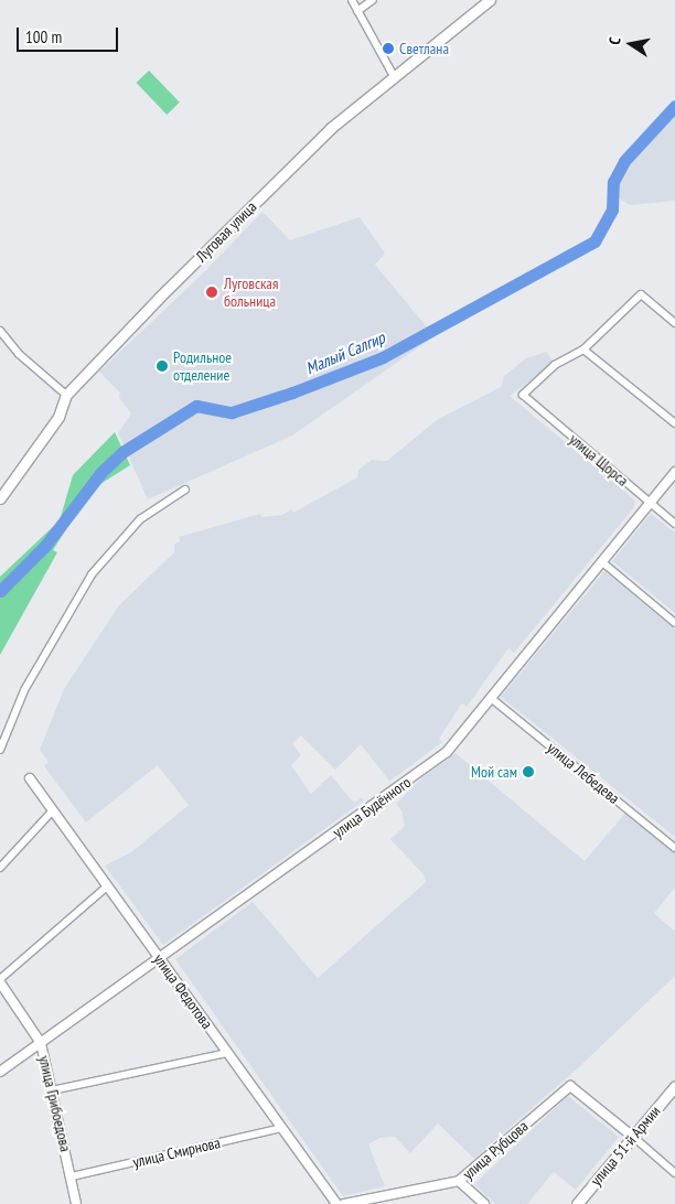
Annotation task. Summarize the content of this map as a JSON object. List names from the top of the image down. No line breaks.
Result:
{"streets":{"main road":["Луговая улица","улица 51-й Армии"],"street":["улица Щорса","улица Лебедева","улица Будённого","улица Федотова","улица Грибоедова","улица Рубцова","улица Смирнова"]},"crossings":[["улица Щорса","улица Будённого"],["улица Лебедева","улица Будённого"],["улица Будённого","улица Федотова"],["улица Будённого","улица Грибоедова"],["улица Федотова","улица Смирнова"],["улица Грибоедова","улица Смирнова"],["улица 51-й Армии","улица Рубцова"]],"water":["Малый Салгир"],"places":["Светлана","Луговская больница","Родильное отделение","Мой сам"],"scale_bar":"100 m","north":"left"}
